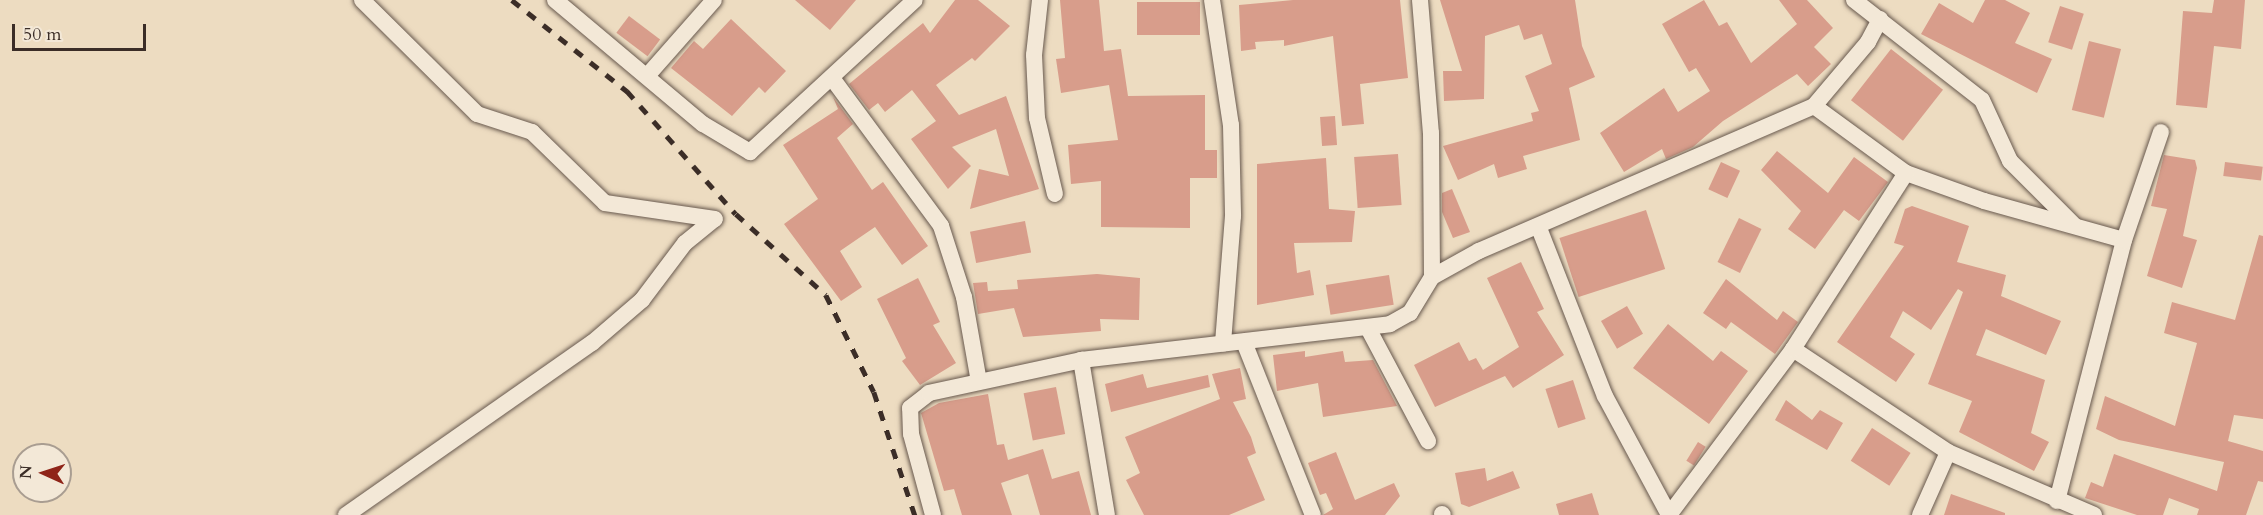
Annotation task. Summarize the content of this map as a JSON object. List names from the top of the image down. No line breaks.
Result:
{"scale_bar":"50 m","north":"left"}
